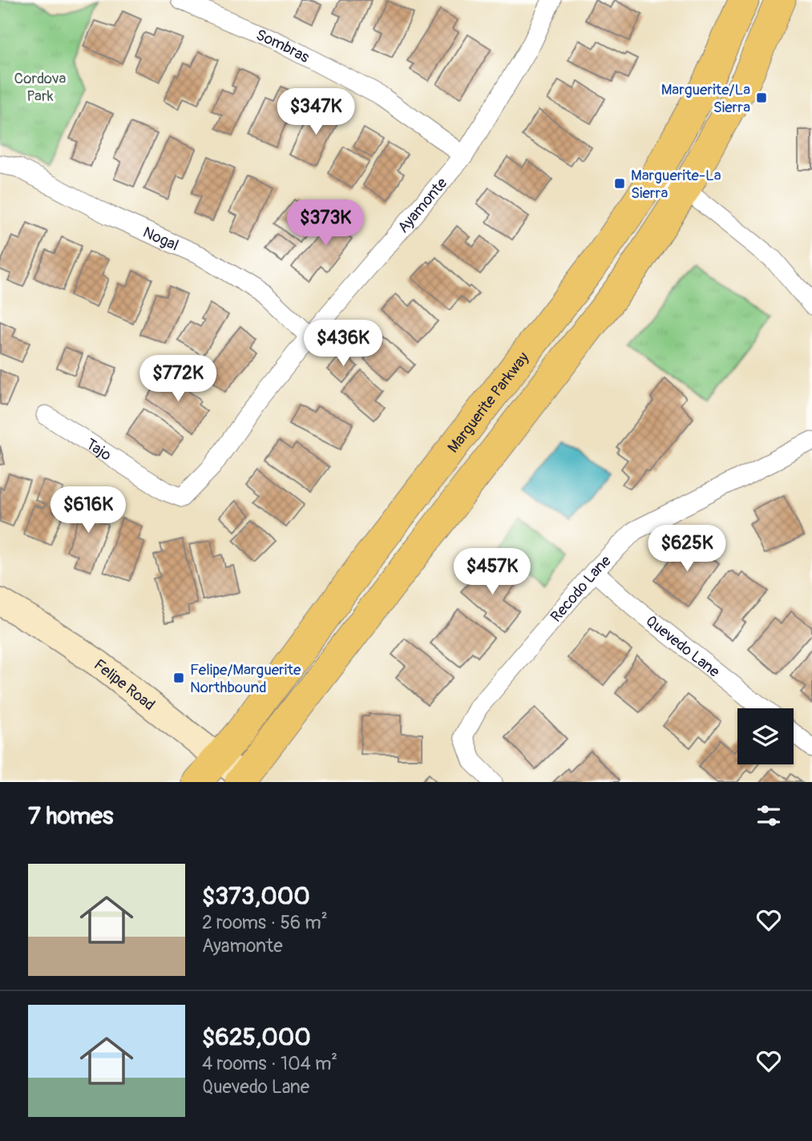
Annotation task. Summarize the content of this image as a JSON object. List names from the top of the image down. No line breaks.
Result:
{"streets":{"main road":["Marguerite Parkway","Felipe Road"],"street":["Sombras","Ayamonte","Nogal","Tajo","Recodo Lane","Quevedo Lane"]},"crossings":[["Sombras","Ayamonte"],["Ayamonte","Nogal"],["Ayamonte","Tajo"],["Marguerite Parkway","Felipe Road"],["Recodo Lane","Quevedo Lane"]],"parks":["Cordova Park"],"places":{"transit":["Marguerite/La Sierra","Marguerite-La Sierra","Felipe/Marguerite Northbound"]},"page":{"price":["$347K","$373K","$436K","$772K","$616K","$625K","$457K"],"heading":"7 homes","list":[{"name":"$373,000","note":"2 rooms · 56 m² · Ayamonte"},{"name":"$625,000","note":"4 rooms · 104 m² · Quevedo Lane"}]}}
